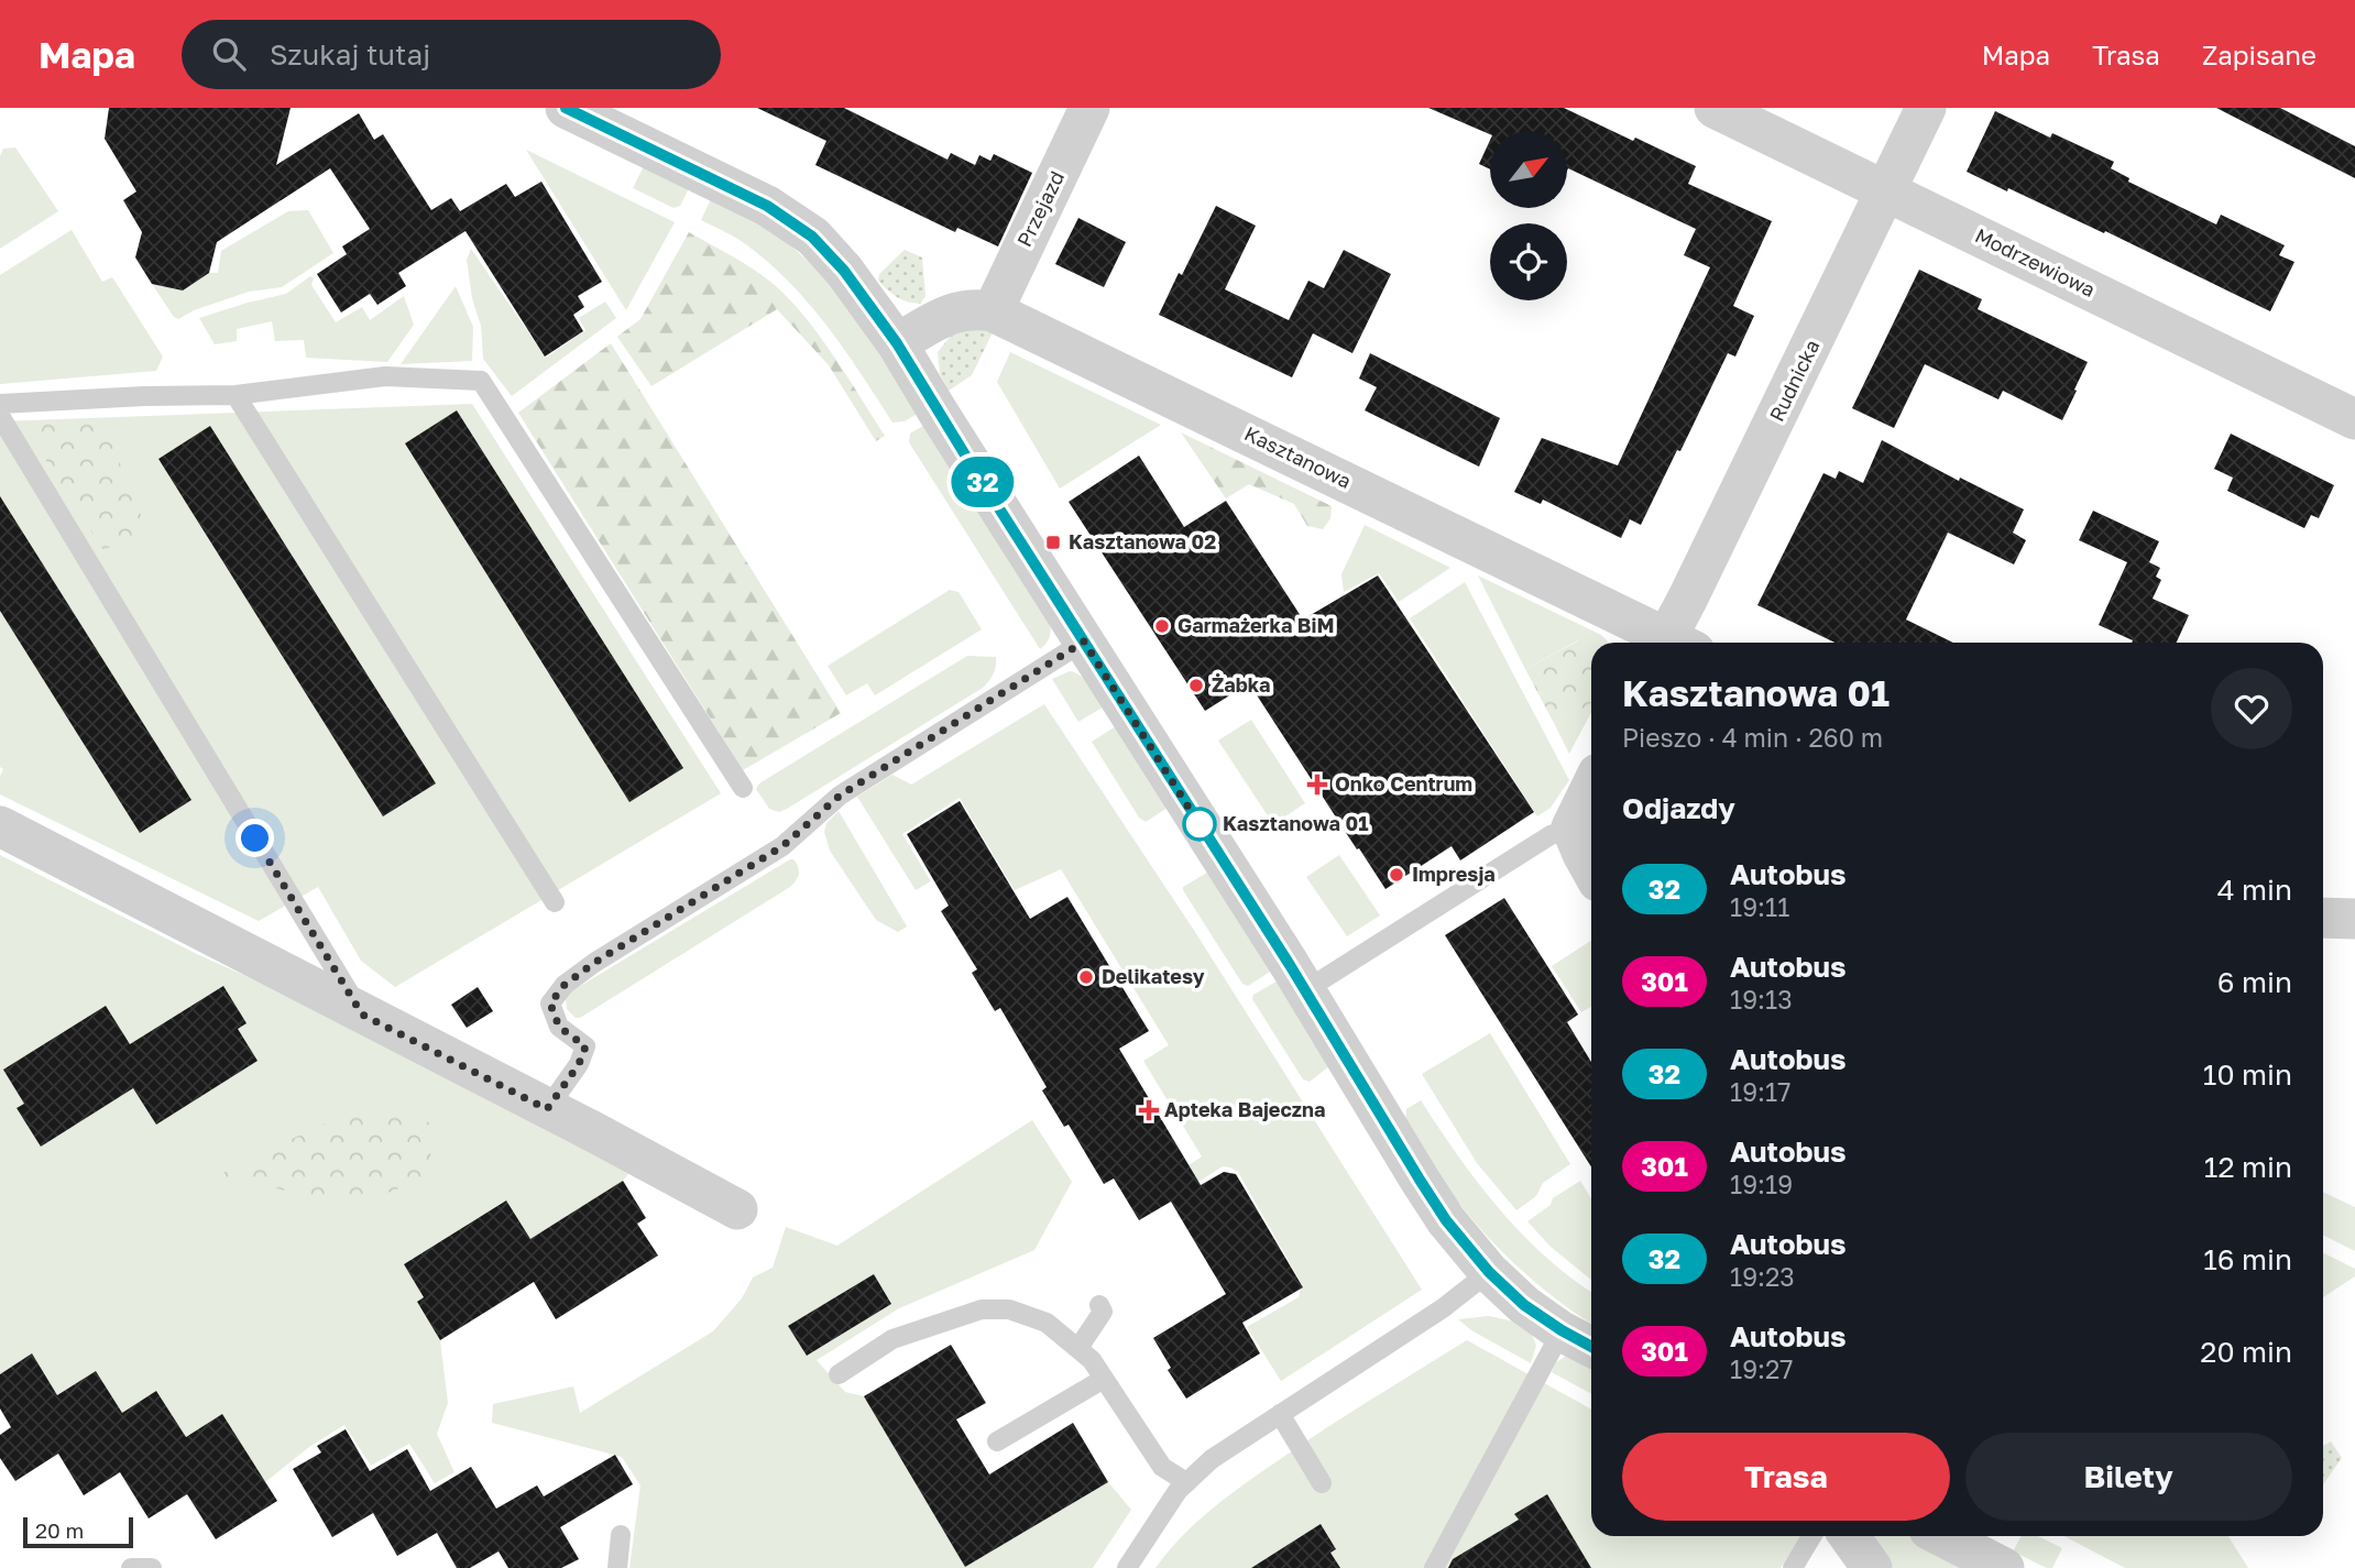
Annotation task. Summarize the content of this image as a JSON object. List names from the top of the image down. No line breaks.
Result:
{"streets":{"street":["Przejazd","Modrzewiowa","Rudnicka","Kasztanowa"]},"crossings":[["Przejazd","Kasztanowa"],["Modrzewiowa","Rudnicka"]],"places":{"transit":["Kasztanowa 02"],"other":["Garmażerka BiM","Żabka","Kasztanowa 01","Impresja","Delikatesy"],"health":["Onko Centrum","Apteka Bajeczna"]},"lines":["bus line 32"],"scale_bar":"20 m","north":"top right","page":{"header":"Mapa","search":"Szukaj tutaj","nav":["Mapa","Trasa","Zapisane"],"on_map":"32","heading":[["Kasztanowa 01","Pieszo · 4 min · 260 m"],"Odjazdy"],"list":[{"mark":"32","name":"Autobus","note":"19:11","value":"4 min"},{"mark":"301","name":"Autobus","note":"19:13","value":"6 min"},{"mark":"32","name":"Autobus","note":"19:17","value":"10 min"},{"mark":"301","name":"Autobus","note":"19:19","value":"12 min"},{"mark":"32","name":"Autobus","note":"19:23","value":"16 min"},{"mark":"301","name":"Autobus","note":"19:27","value":"20 min"}],"buttons":["Trasa","Bilety"],"scale":"20 m"}}
